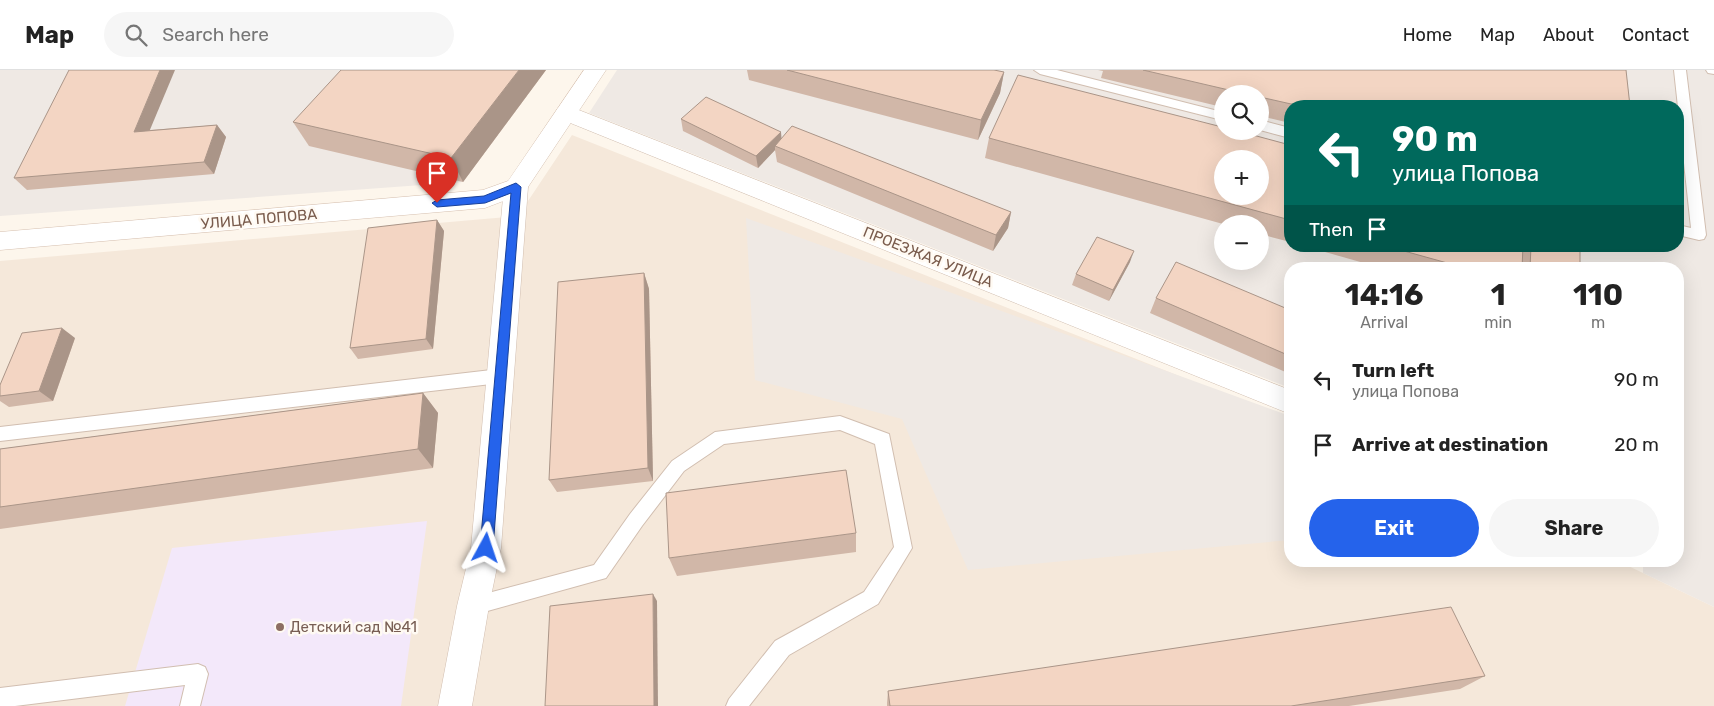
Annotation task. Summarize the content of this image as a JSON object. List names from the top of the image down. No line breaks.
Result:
{"streets":{"street":["УЛИЦА ПОПОВА","ПРОЕЗЖАЯ УЛИЦА"]},"places":["Детский сад №41"],"page":{"header":"Map","search":"Search here","nav":["Home","Map","About","Contact"],"map_buttons":["+","−"],"turn":["90 m","улица Попова"],"then":"Then","eta":["14:16","Arrival","1","min","110","m"],"list":[{"name":"Turn left","note":"улица Попова","value":"90 m"},{"name":"Arrive at destination","value":"20 m"}],"buttons":["Exit","Share"]}}
